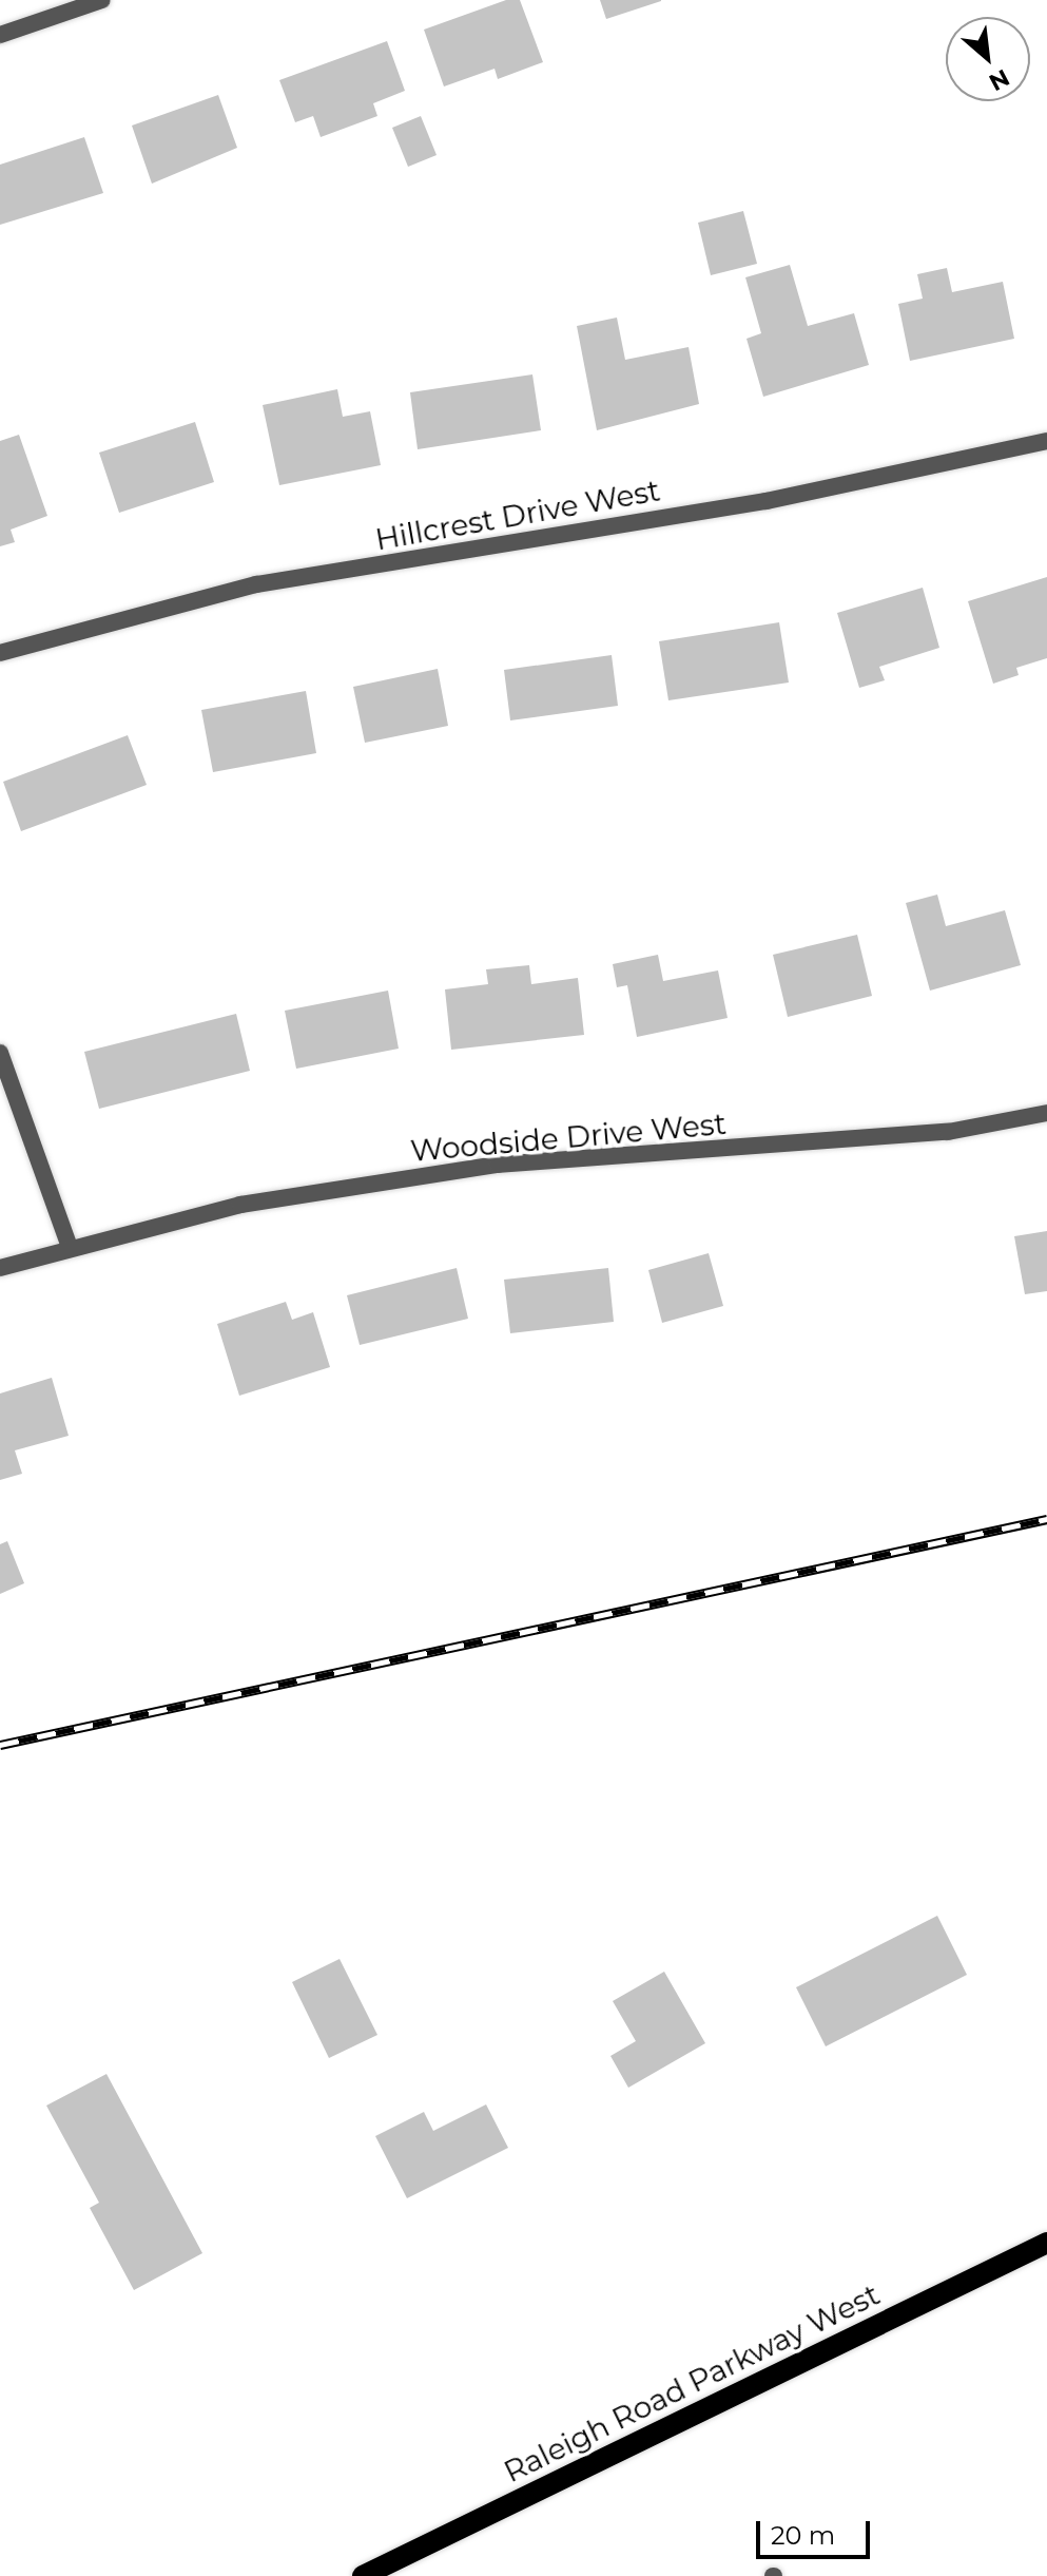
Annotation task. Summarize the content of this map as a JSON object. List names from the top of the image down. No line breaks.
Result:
{"streets":{"main road":["Raleigh Road Parkway West"],"street":["Hillcrest Drive West","Woodside Drive West"]},"scale_bar":"20 m","north":"bottom right"}
